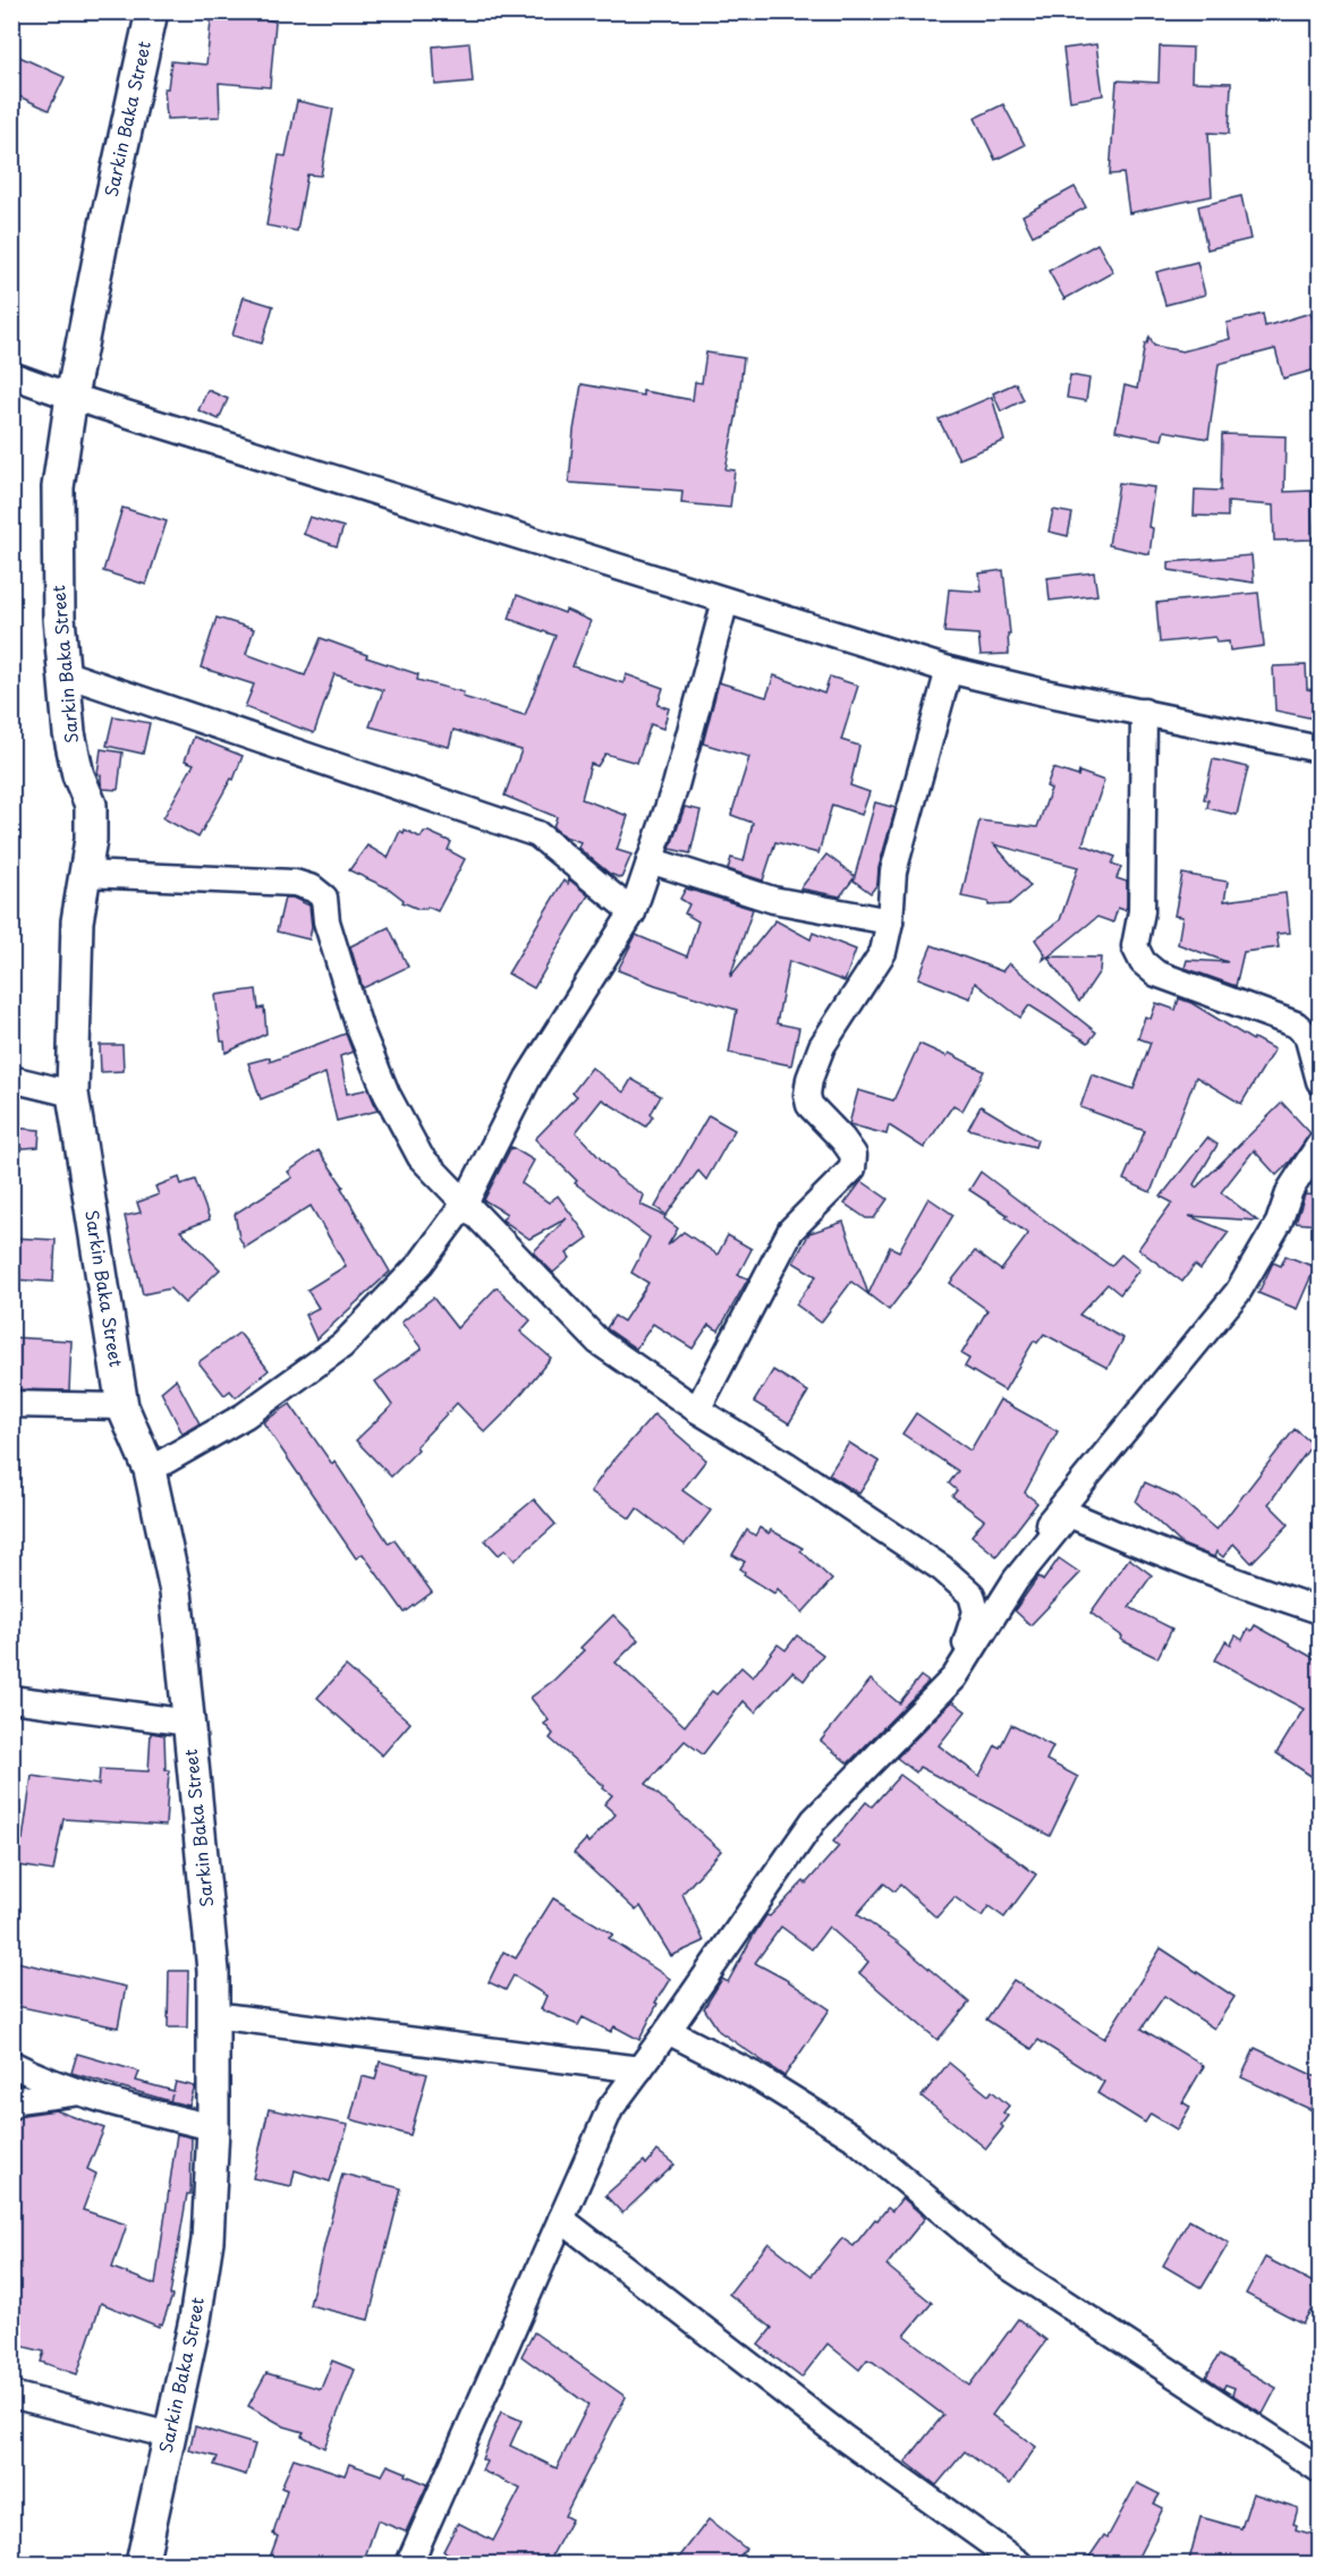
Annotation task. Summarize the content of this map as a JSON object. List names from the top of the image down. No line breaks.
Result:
{"streets":{"street":["Sarkin Baka Street"]}}
